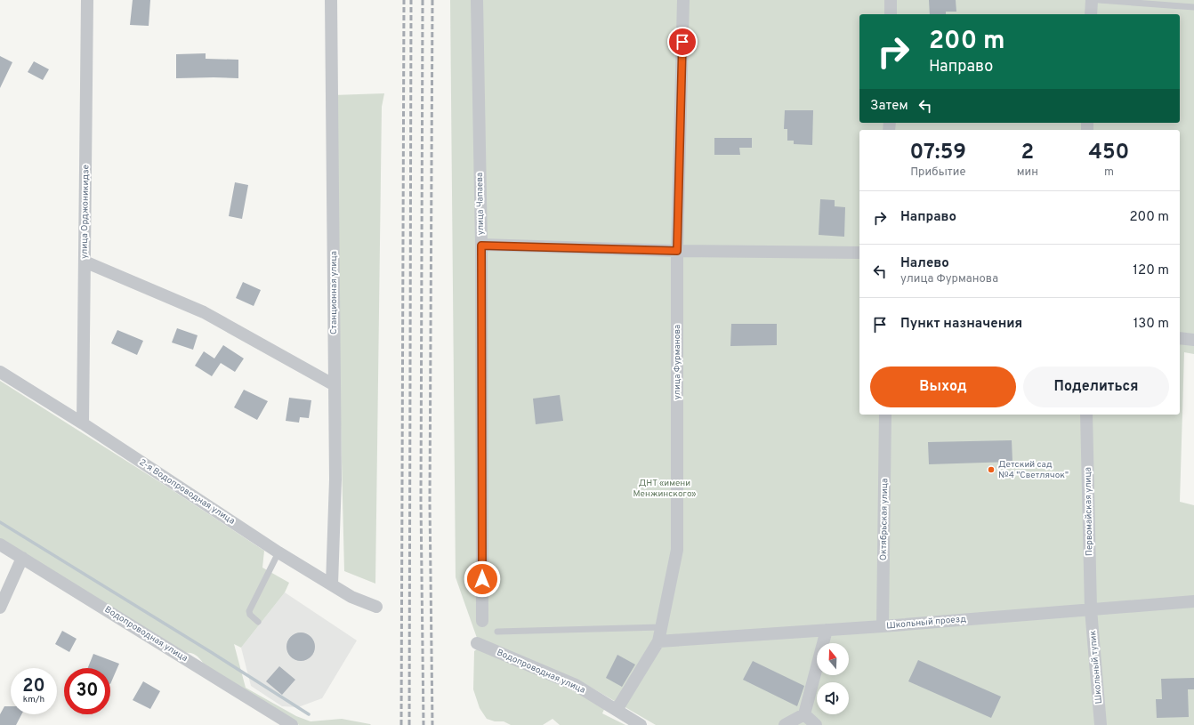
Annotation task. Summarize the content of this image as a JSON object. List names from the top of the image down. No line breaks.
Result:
{"streets":{"street":["улица Чапаева","улица Орджоникидзе","Станционная улица","улица Фурманова","2-я Водопроводная улица","Первомайская улица","Октябрьская улица","Школьный проезд","Водопроводная улица","Школьный тупик"]},"crossings":[["улица Орджоникидзе","2-я Водопроводная улица"],["Станционная улица","2-я Водопроводная улица"],["улица Фурманова","Школьный проезд"],["улица Фурманова","Водопроводная улица"],["Первомайская улица","Школьный проезд"],["Первомайская улица","Школьный тупик"],["Октябрьская улица","Школьный проезд"],["Школьный проезд","Школьный тупик"]],"parks":["ДНТ «имени Менжинского»"],"places":["Детский сад №4 \"Светлячок\""],"north":"top","page":{"turn":["200 m","Направо"],"then":"Затем","eta":["07:59","Прибытие","2","мин","450","m"],"list":[{"name":"Направо","value":"200 m"},{"name":"Налево","note":"улица Фурманова","value":"120 m"},{"name":"Пункт назначения","value":"130 m"}],"buttons":["Выход","Поделиться"],"speed":"20 km/h","limit":"30"}}
